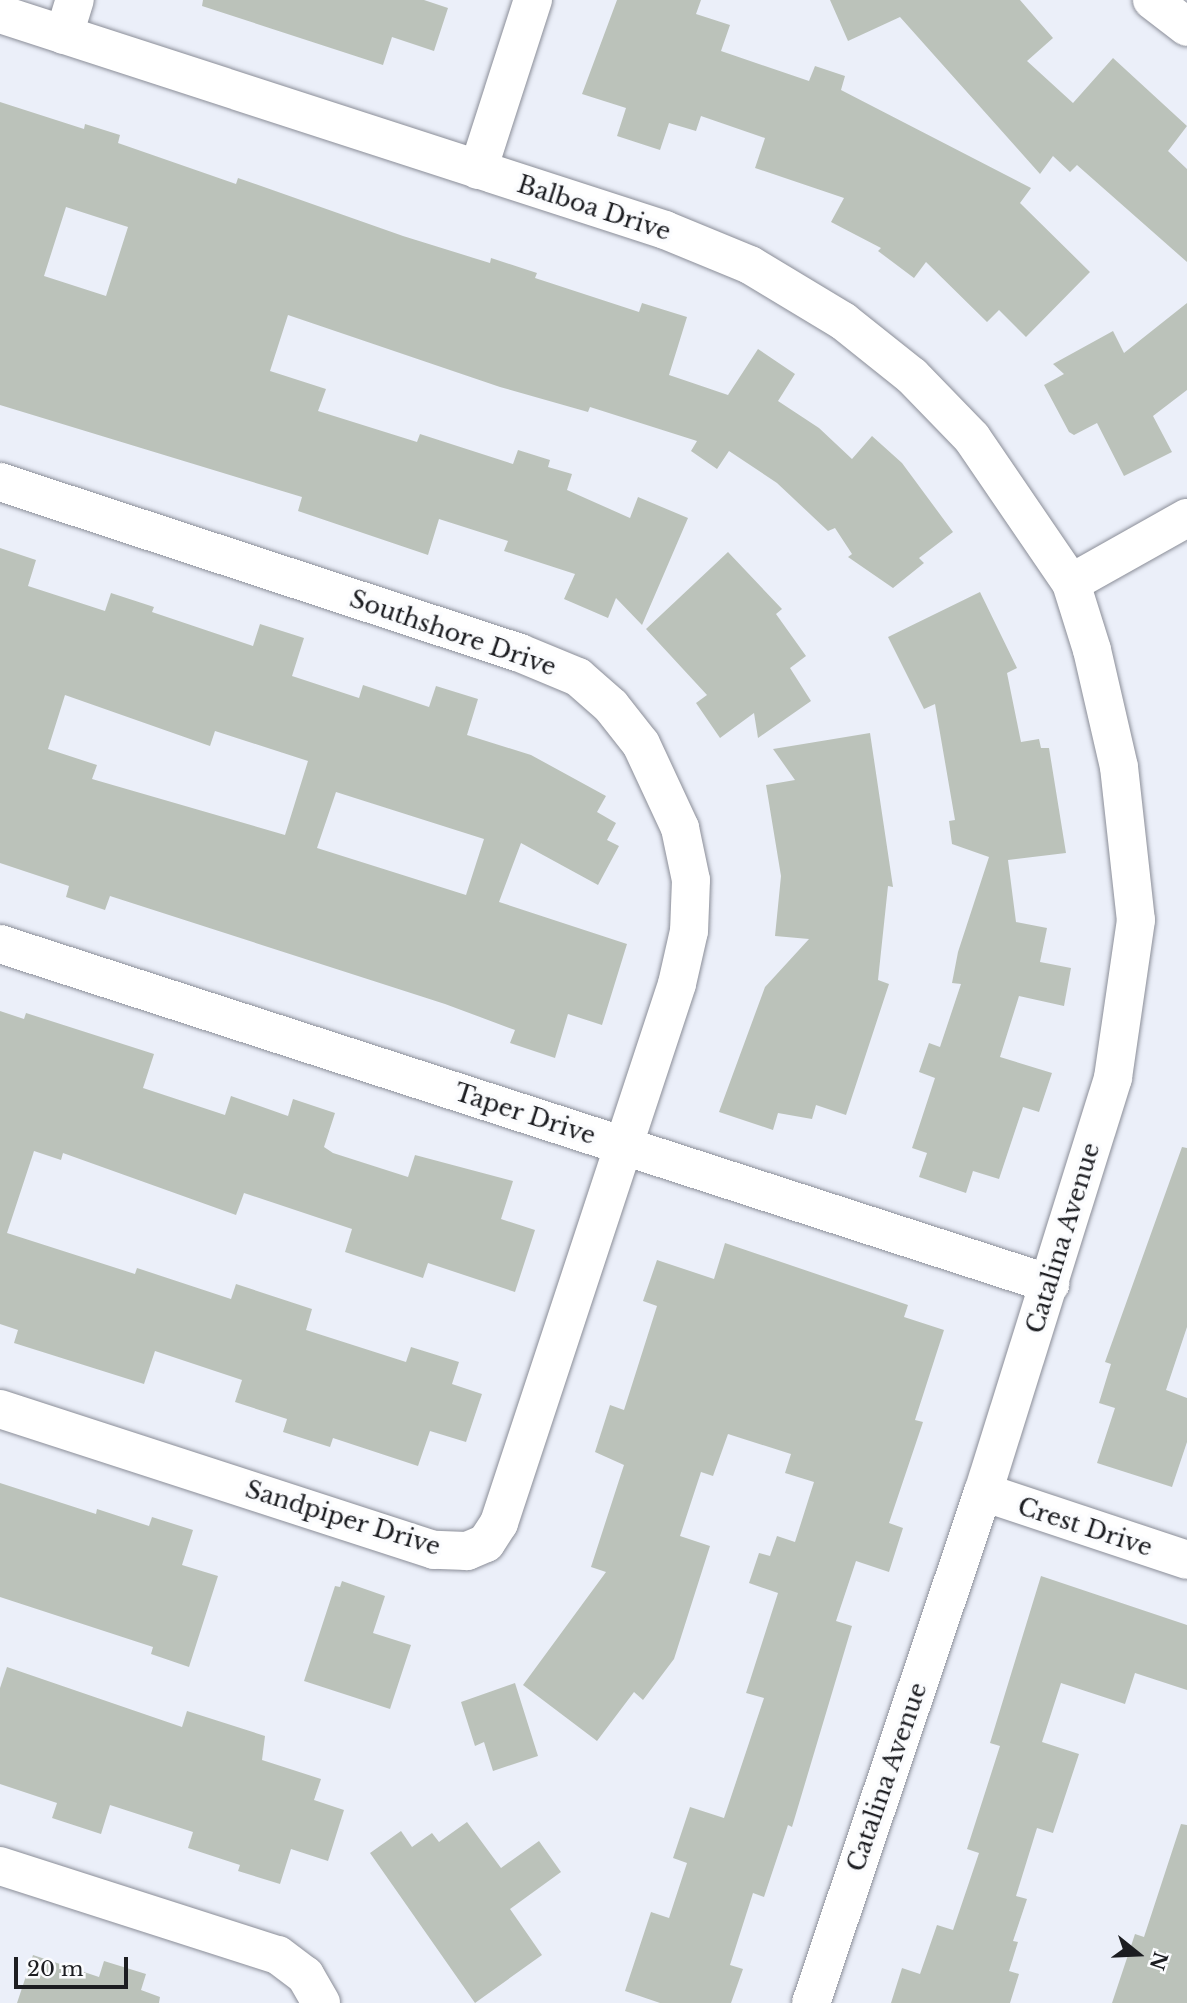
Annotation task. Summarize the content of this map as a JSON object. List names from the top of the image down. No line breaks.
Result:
{"streets":{"street":["Balboa Drive","Southshore Drive","Taper Drive","Catalina Avenue","Sandpiper Drive","Crest Drive"]},"crossings":[["Balboa Drive","Catalina Avenue"],["Southshore Drive","Taper Drive"],["Southshore Drive","Sandpiper Drive"],["Taper Drive","Catalina Avenue"],["Taper Drive","Sandpiper Drive"],["Catalina Avenue","Crest Drive"]],"scale_bar":"20 m","north":"right"}
